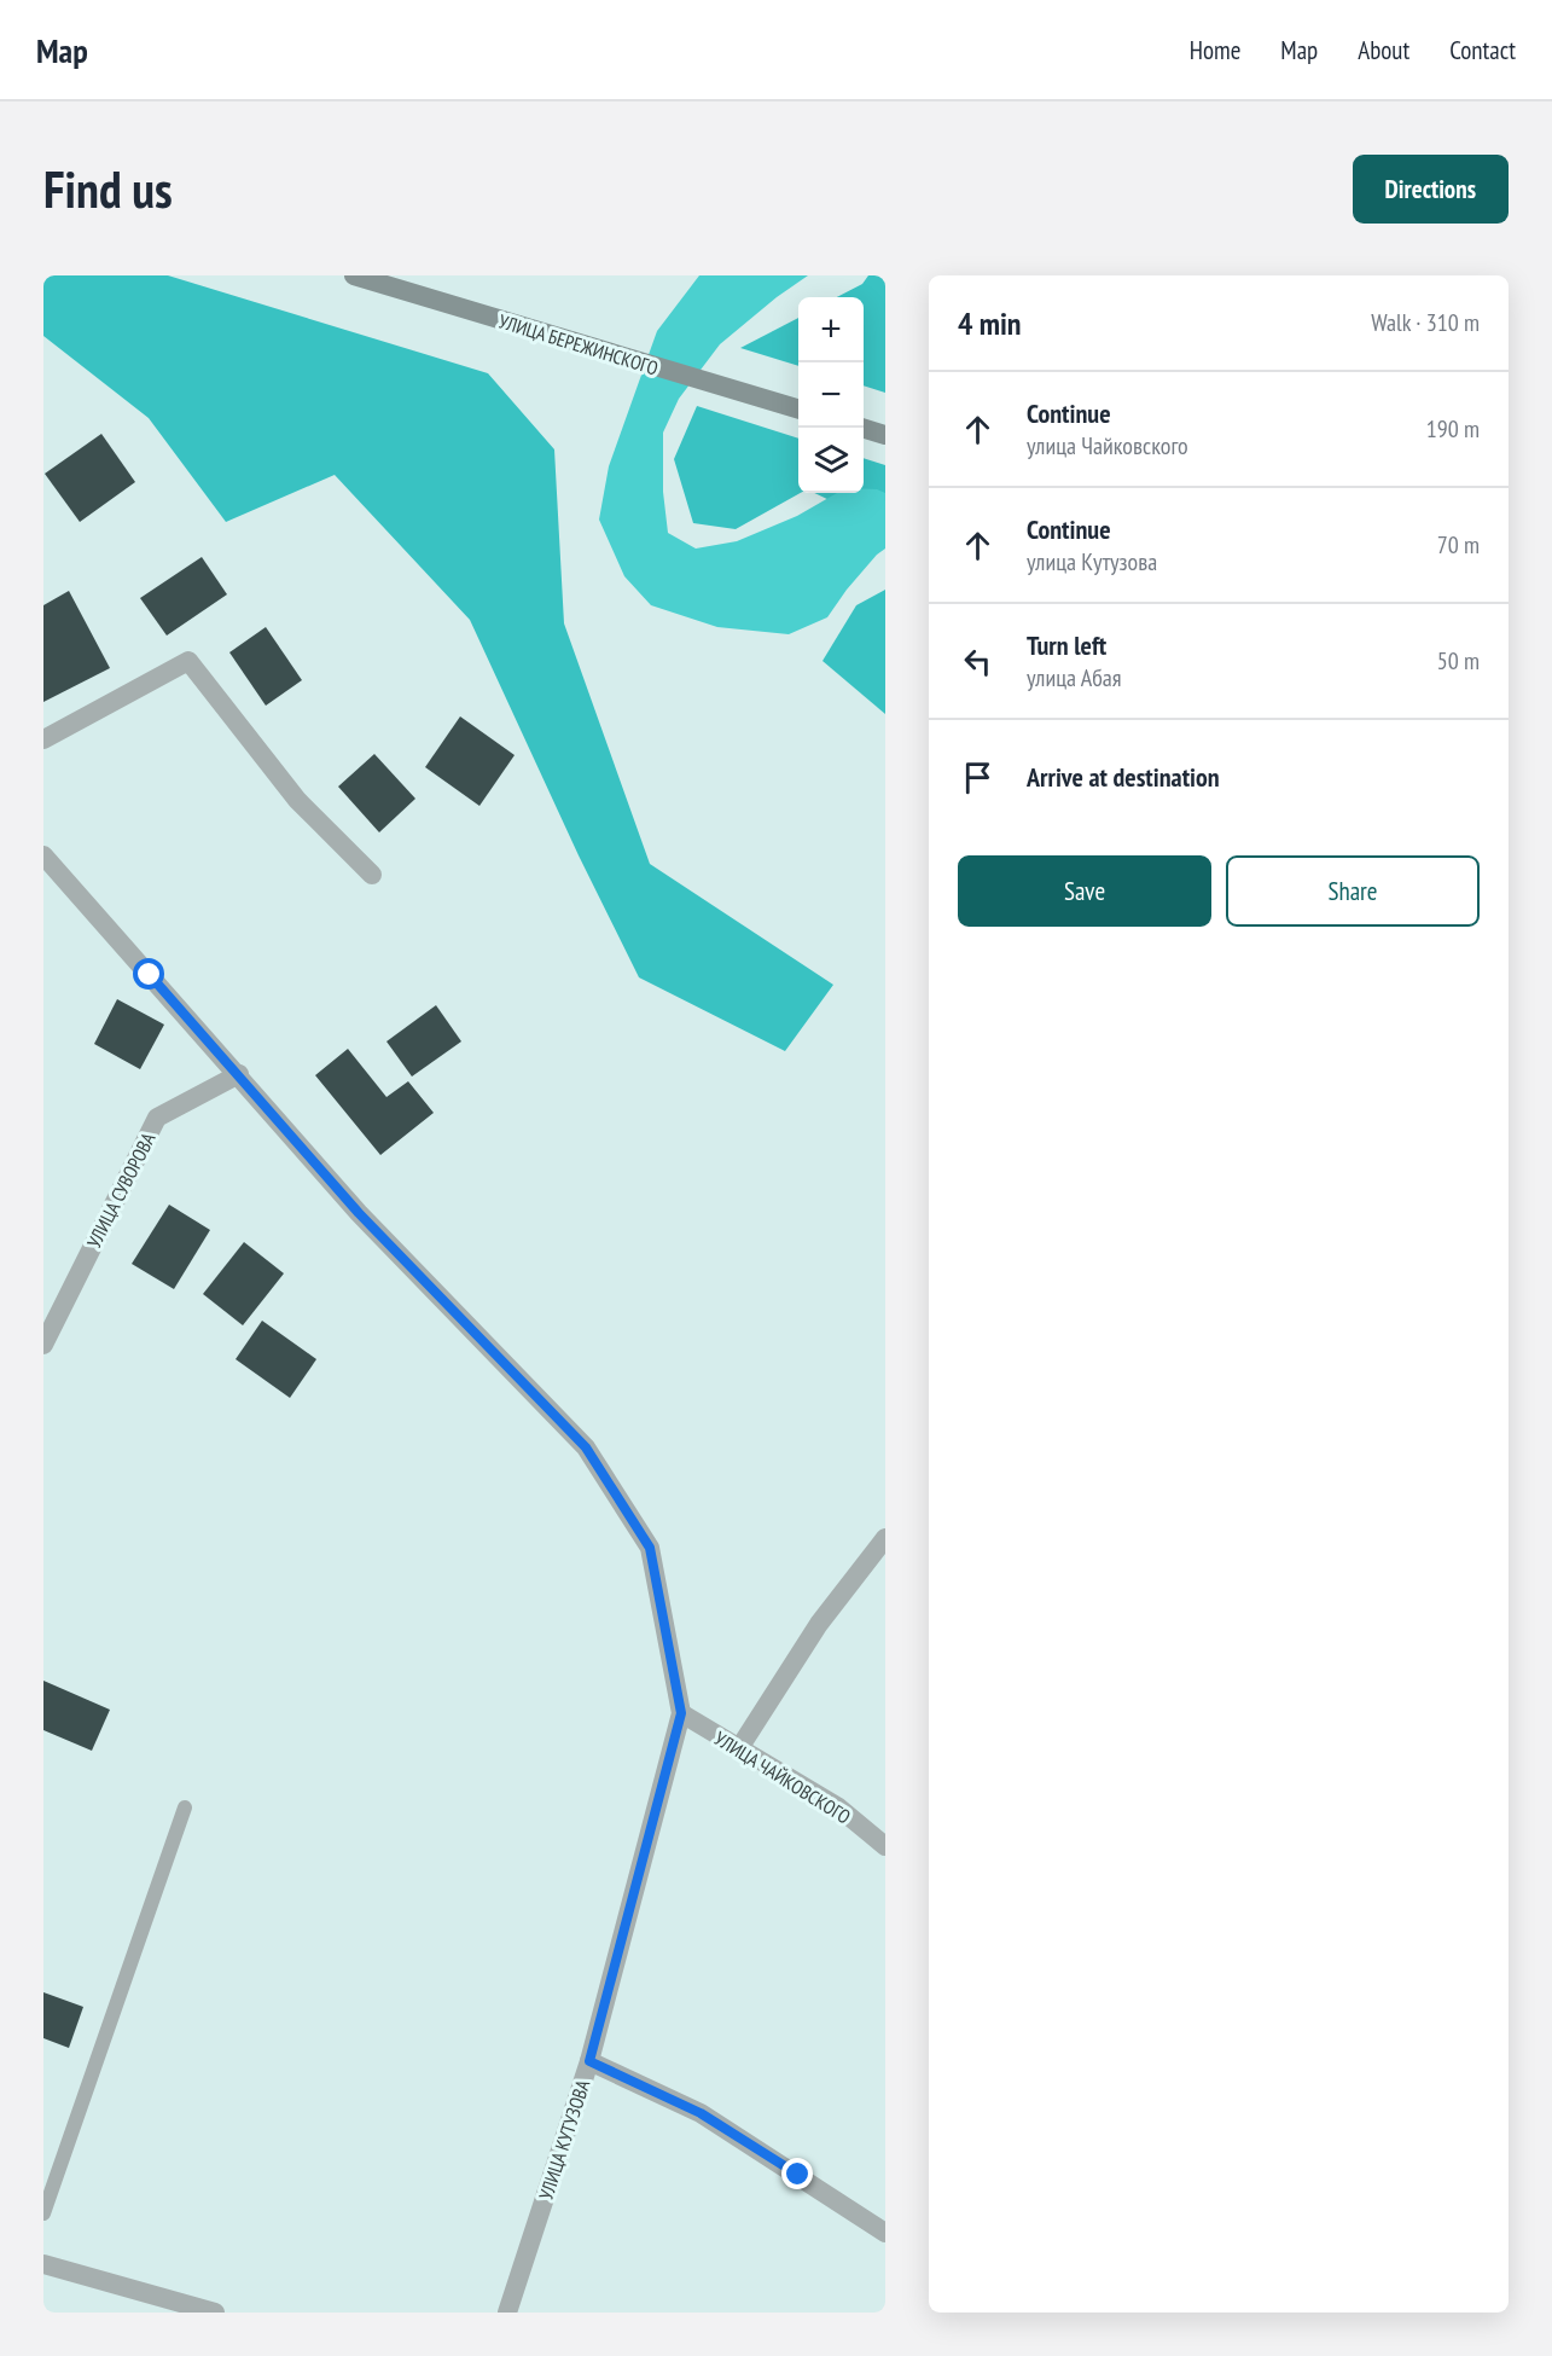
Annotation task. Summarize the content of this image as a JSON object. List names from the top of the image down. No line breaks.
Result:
{"streets":{"main road":["УЛИЦА БЕРЕЖИНСКОГО"],"street":["УЛИЦА СУВОРОВА","УЛИЦА ЧАЙКОВСКОГО","УЛИЦА КУТУЗОВА"]},"crossings":[["УЛИЦА ЧАЙКОВСКОГО","УЛИЦА КУТУЗОВА"]],"page":{"header":"Map","nav":["Home","Map","About","Contact"],"buttons":["Directions",["Save","Share"]],"title":"Find us","heading":["4 min","Walk · 310 m"],"map_buttons":["+","−"],"list":[["Continue","улица Чайковского","190 m"],["Continue","улица Кутузова","70 m"],["Turn left","улица Абая","50 m"],"Arrive at destination"]}}
